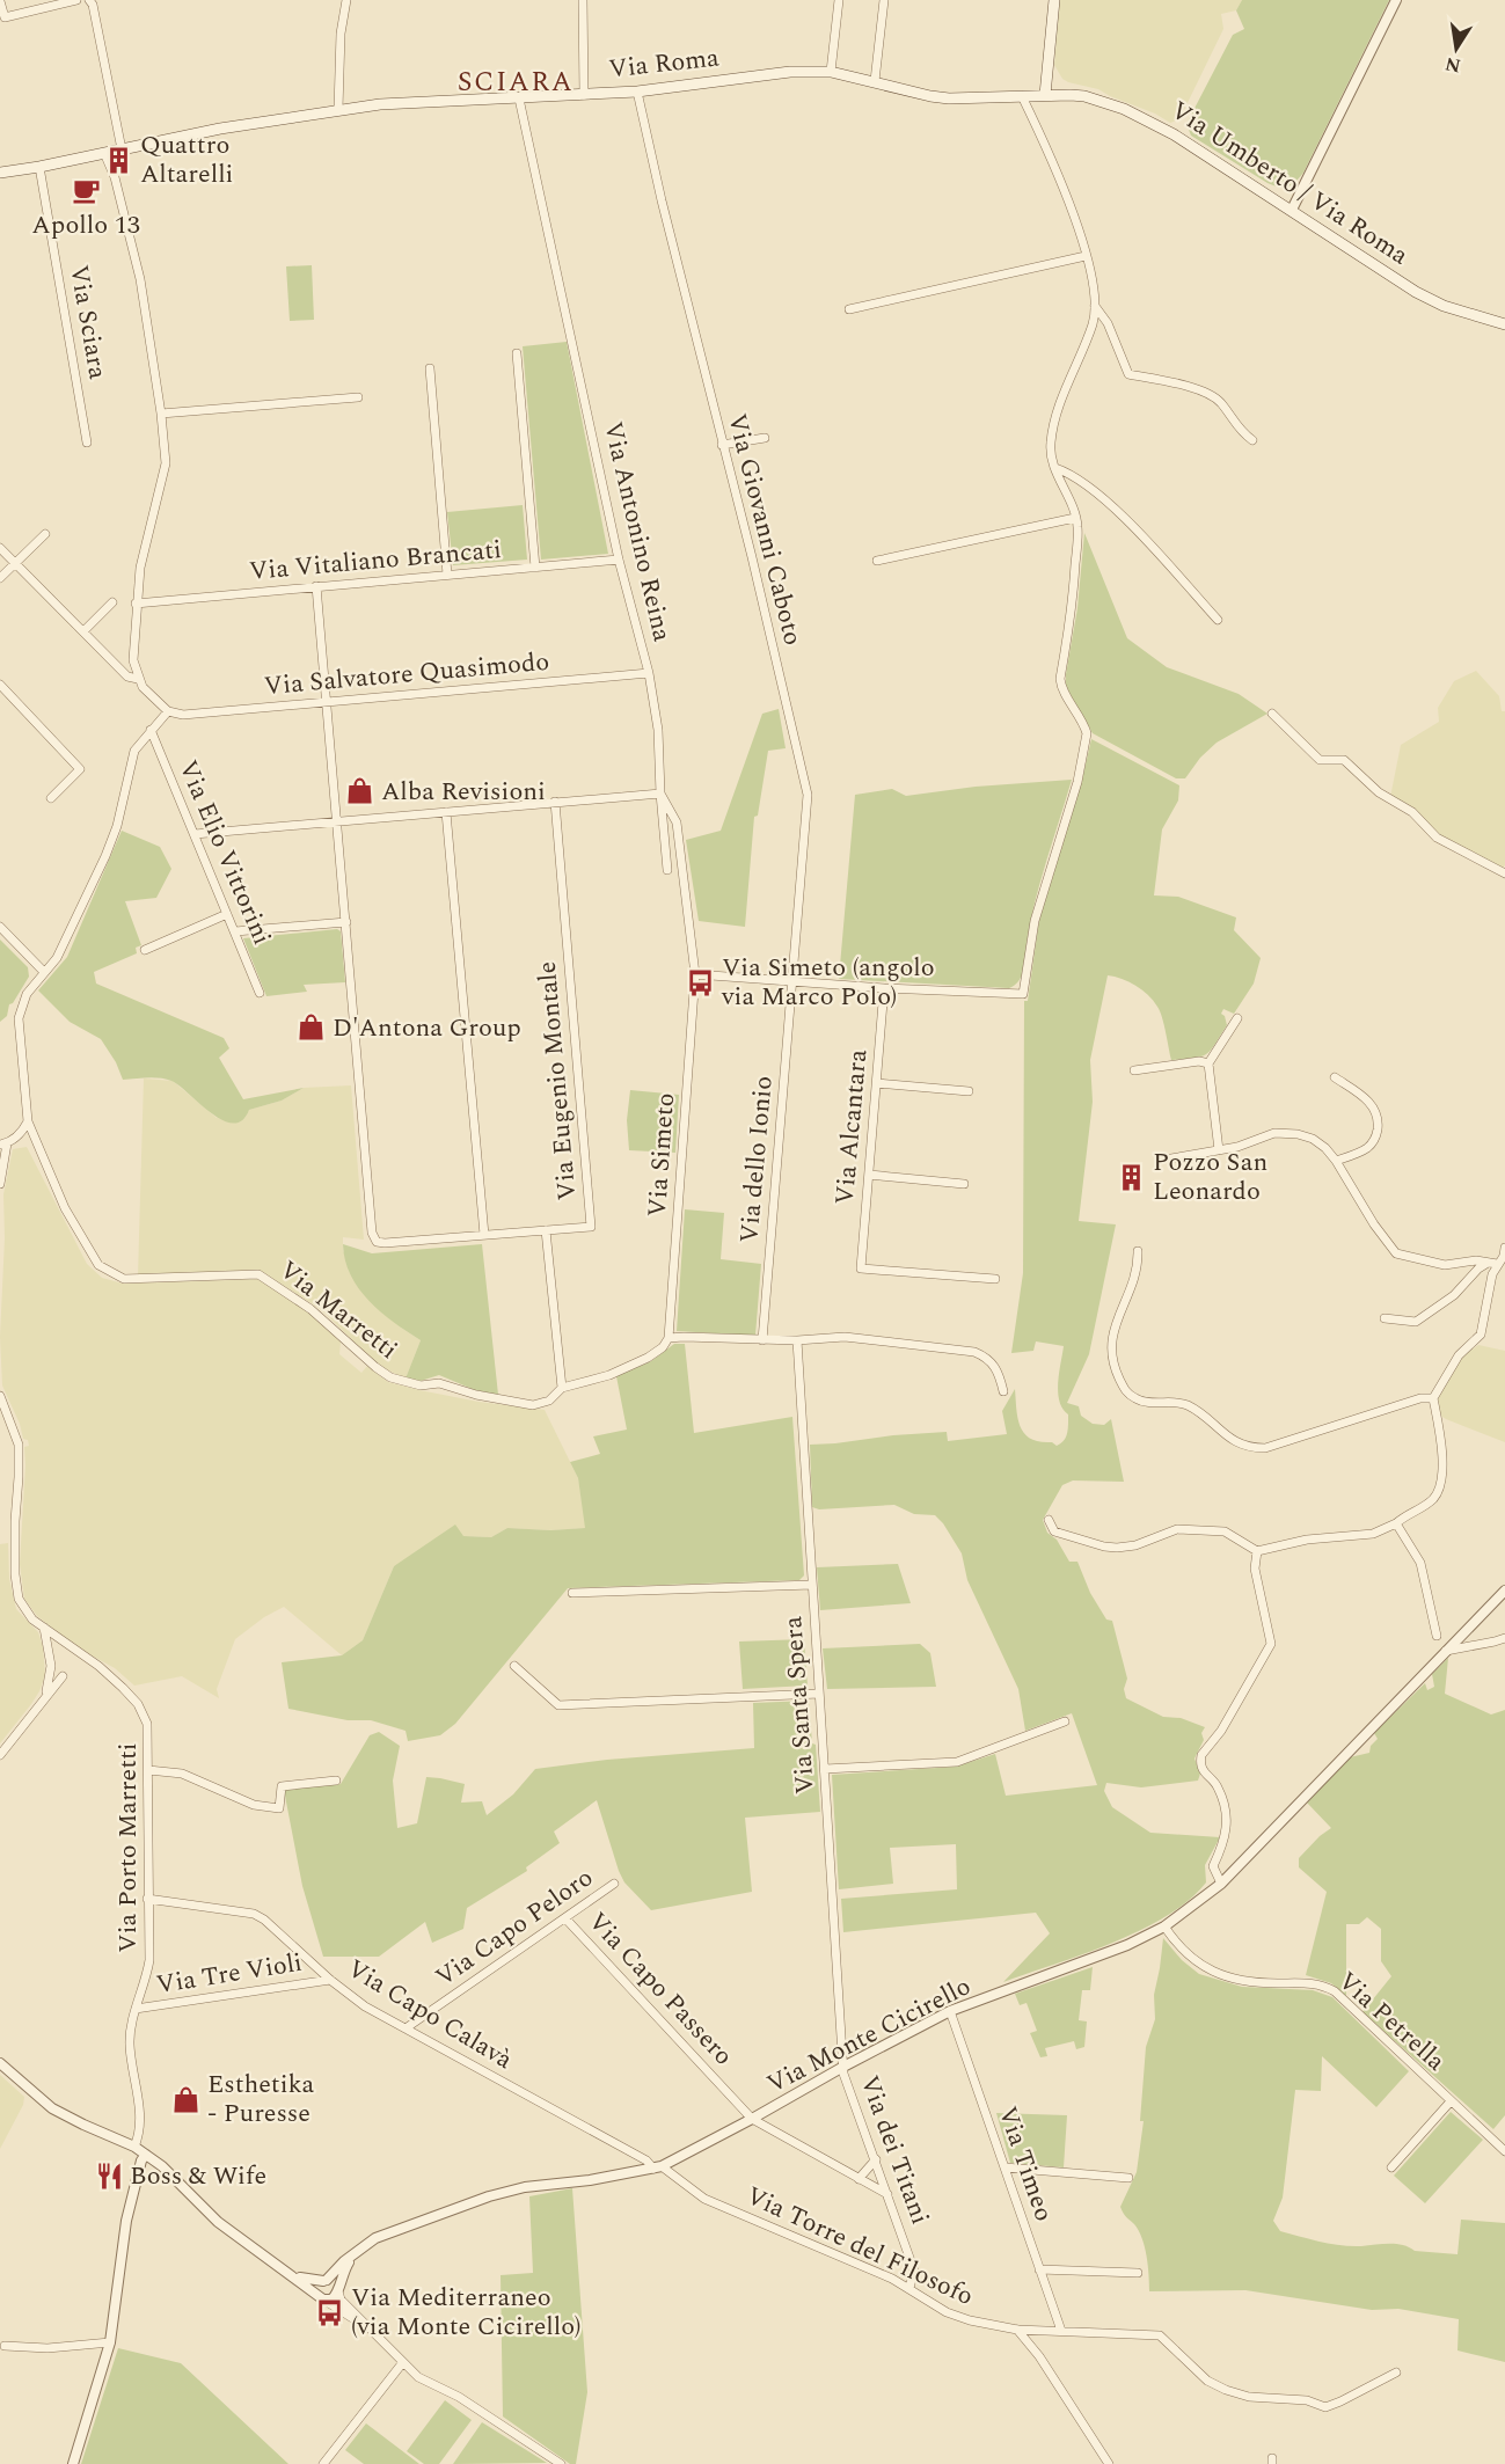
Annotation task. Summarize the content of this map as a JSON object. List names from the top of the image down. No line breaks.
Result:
{"streets":{"main road":["Via Roma","Via Umberto / Via Roma"],"street":["Via Sciara","Via Giovanni Caboto","Via Antonino Reina","Via Vitaliano Brancati","Via Salvatore Quasimodo","Via Elio Vittorini","Via Eugenio Montale","Via Alcantara","Via Simeto","Via dello Ionio","Via Marretti","Via Santa Spera","Via Porto Marretti","Via Capo Peloro","Via Tre Violi","Via Capo Passero","Via Capo Calavà","Via Petrella","Via Monte Cicirello","Via dei Titani","Via Timeo","Via Torre del Filosofo"]},"crossings":[["Via Roma","Via Umberto / Via Roma"],["Via Roma","Via Sciara"],["Via Roma","Via Giovanni Caboto"],["Via Roma","Via Antonino Reina"],["Via Giovanni Caboto","Via dello Ionio"],["Via Antonino Reina","Via Vitaliano Brancati"],["Via Antonino Reina","Via Salvatore Quasimodo"],["Via Antonino Reina","Via Simeto"],["Via Salvatore Quasimodo","Via Marretti"],["Via Elio Vittorini","Via Marretti"],["Via Simeto","Via Marretti"],["Via Santa Spera","Via Monte Cicirello"],["Via Santa Spera","Via dei Titani"],["Via Porto Marretti","Via Tre Violi"],["Via Porto Marretti","Via Capo Calavà"],["Via Capo Peloro","Via Capo Passero"],["Via Capo Peloro","Via Capo Calavà"],["Via Tre Violi","Via Capo Calavà"],["Via Capo Passero","Via Monte Cicirello"],["Via Capo Passero","Via dei Titani"],["Via Capo Calavà","Via Monte Cicirello"],["Via Capo Calavà","Via Torre del Filosofo"],["Via Petrella","Via Monte Cicirello"],["Via Monte Cicirello","Via dei Titani"],["Via Monte Cicirello","Via Timeo"],["Via Monte Cicirello","Via Torre del Filosofo"],["Via dei Titani","Via Torre del Filosofo"],["Via Timeo","Via Torre del Filosofo"]],"districts":["SCIARA"],"places":{"building":["Quattro Altarelli","Pozzo San Leonardo"],"cafe":["Apollo 13"],"shop":["Alba Revisioni","D'Antona Group","Esthetika - Puresse"],"bus stop":["Via Simeto (angolo via Marco Polo)","Via Mediterraneo (via Monte Cicirello)"],"restaurant":["Boss & Wife"]},"north":"bottom"}
